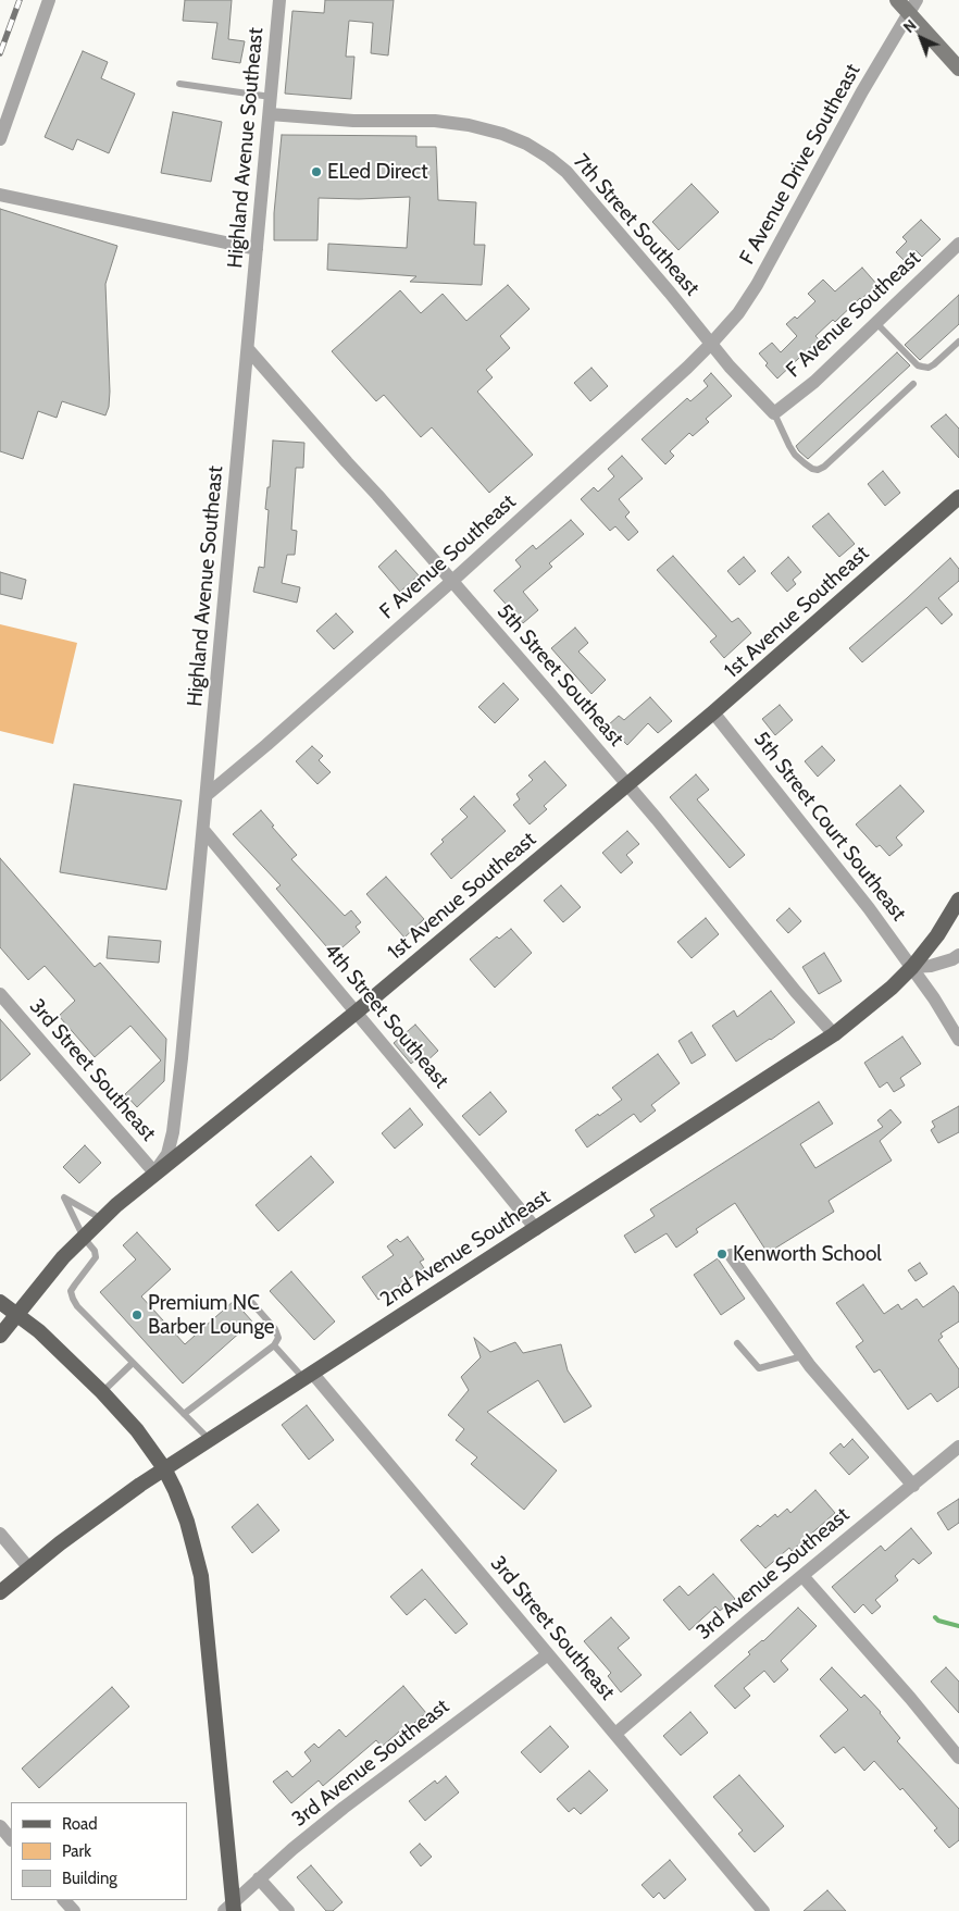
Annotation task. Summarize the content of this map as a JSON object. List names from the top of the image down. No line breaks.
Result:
{"streets":{"main road":["1st Avenue Southeast","2nd Avenue Southeast"],"street":["Highland Avenue Southeast","F Avenue Drive Southeast","7th Street Southeast","F Avenue Southeast","5th Street Southeast","5th Street Court Southeast","4th Street Southeast","3rd Street Southeast","3rd Avenue Southeast"]},"crossings":[["Highland Avenue Southeast","7th Street Southeast"],["Highland Avenue Southeast","F Avenue Southeast"],["Highland Avenue Southeast","1st Avenue Southeast"],["Highland Avenue Southeast","5th Street Southeast"],["Highland Avenue Southeast","4th Street Southeast"],["Highland Avenue Southeast","3rd Street Southeast"],["F Avenue Drive Southeast","7th Street Southeast"],["F Avenue Drive Southeast","F Avenue Southeast"],["7th Street Southeast","F Avenue Southeast"],["F Avenue Southeast","5th Street Southeast"],["1st Avenue Southeast","5th Street Southeast"],["1st Avenue Southeast","5th Street Court Southeast"],["1st Avenue Southeast","4th Street Southeast"],["1st Avenue Southeast","3rd Street Southeast"],["5th Street Southeast","2nd Avenue Southeast"],["5th Street Court Southeast","2nd Avenue Southeast"],["4th Street Southeast","2nd Avenue Southeast"],["3rd Street Southeast","2nd Avenue Southeast"],["3rd Street Southeast","3rd Avenue Southeast"]],"places":["ELed Direct","Kenworth School","Premium NC Barber Lounge"],"legend":["Road","Park","Building"],"north":"top left"}
